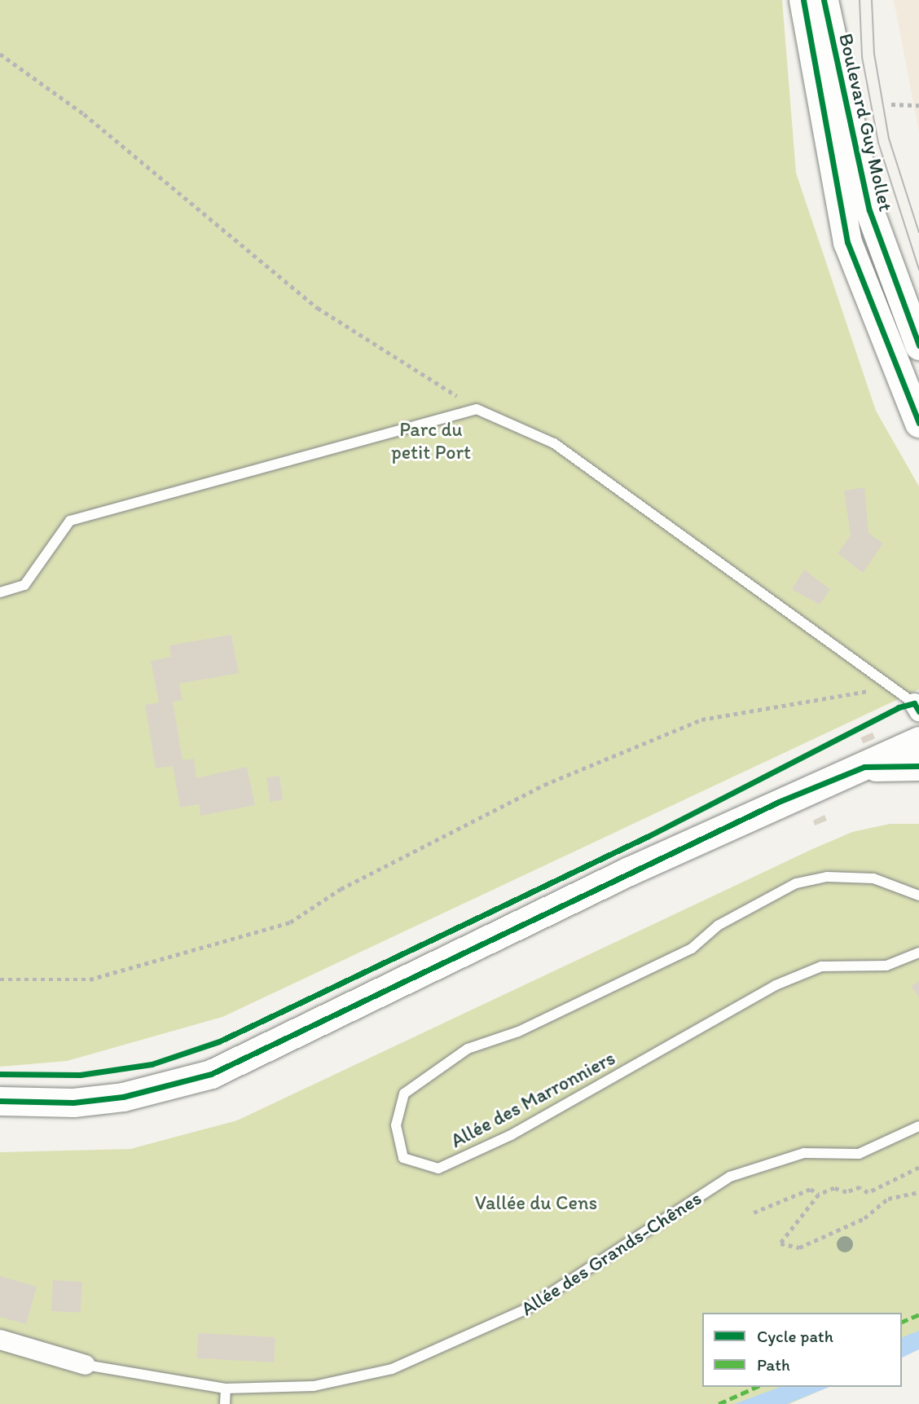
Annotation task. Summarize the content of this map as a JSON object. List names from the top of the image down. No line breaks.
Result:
{"streets":{"street":["Boulevard Guy Mollet","Allée des Grands-Chênes"],"lane":["Allée des Marronniers"]},"parks":["Parc du petit Port","Vallée du Cens"],"legend":["Cycle path","Path"]}
